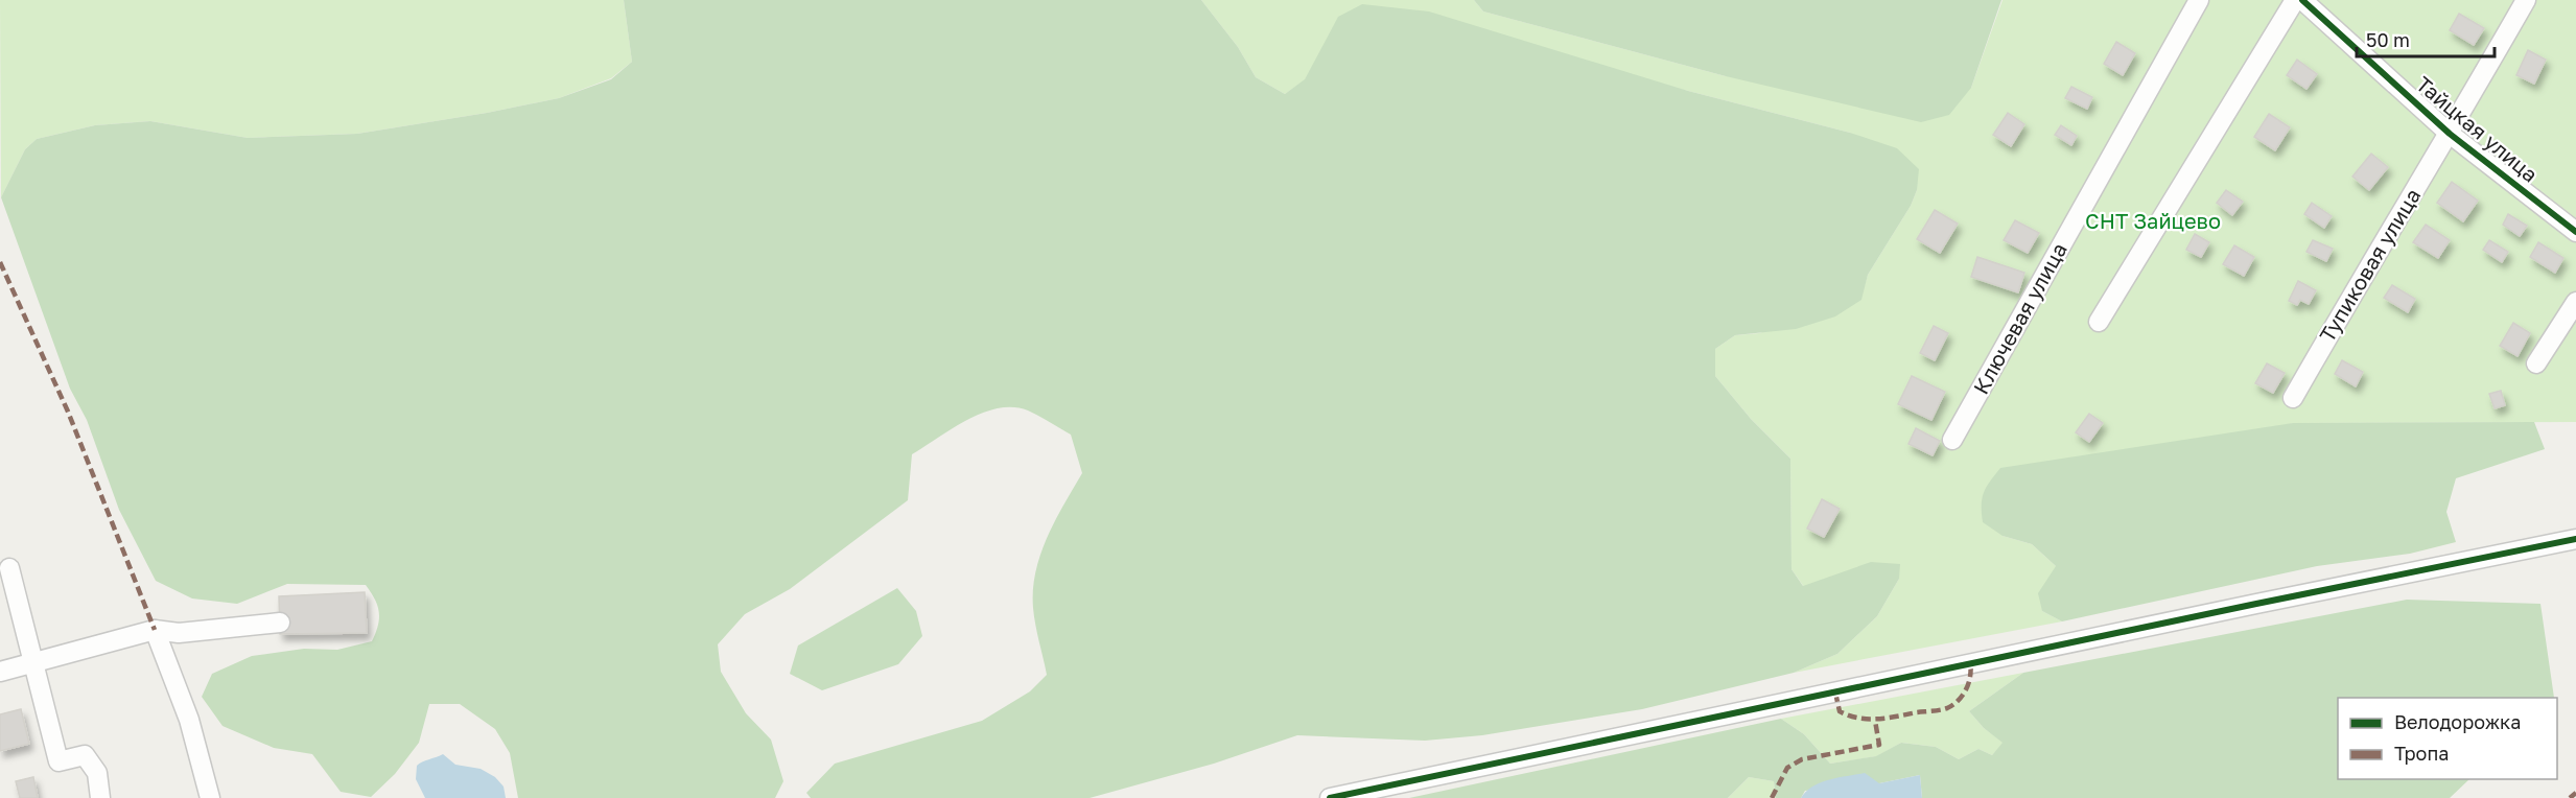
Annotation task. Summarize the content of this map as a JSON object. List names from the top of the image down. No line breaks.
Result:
{"streets":{"street":["Тайцкая улица","Тупиковая улица","Ключевая улица"]},"crossings":[["Тайцкая улица","Тупиковая улица"]],"parks":["СНТ Зайцево"],"legend":["Велодорожка","Тропа"],"scale_bar":"50 m"}
